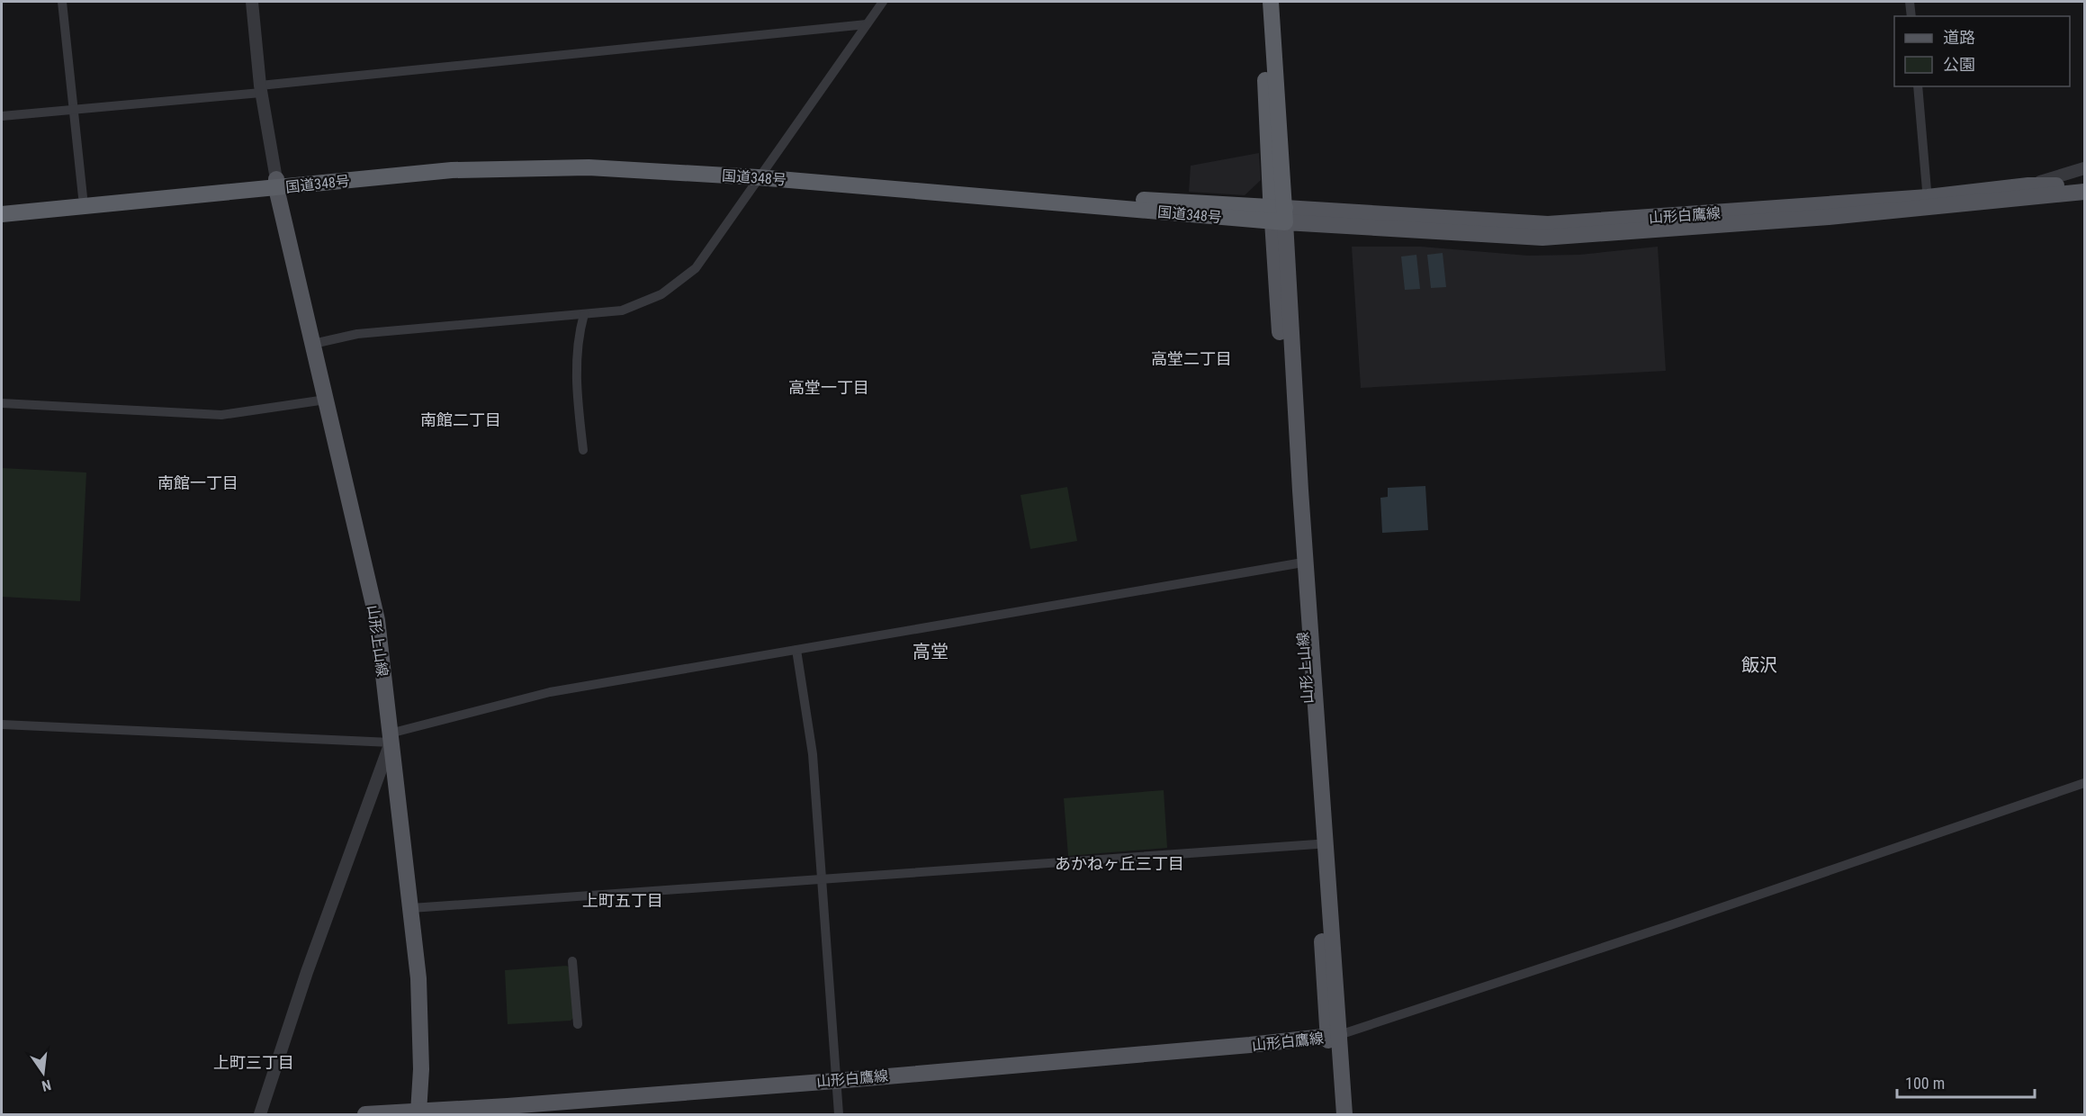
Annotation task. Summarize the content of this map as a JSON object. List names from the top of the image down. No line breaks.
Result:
{"streets":{"highway":["国道348号"],"main road":["山形白鷹線","山形上山線"]},"crossings":[["国道348号","山形白鷹線"],["国道348号","山形上山線"],["山形白鷹線","山形上山線"]],"districts":["高堂二丁目","高堂一丁目","南館二丁目","南館一丁目","高堂","飯沢","あかねヶ丘三丁目","上町五丁目","上町三丁目"],"legend":["道路","公園"],"scale_bar":"100 m","north":"bottom"}
